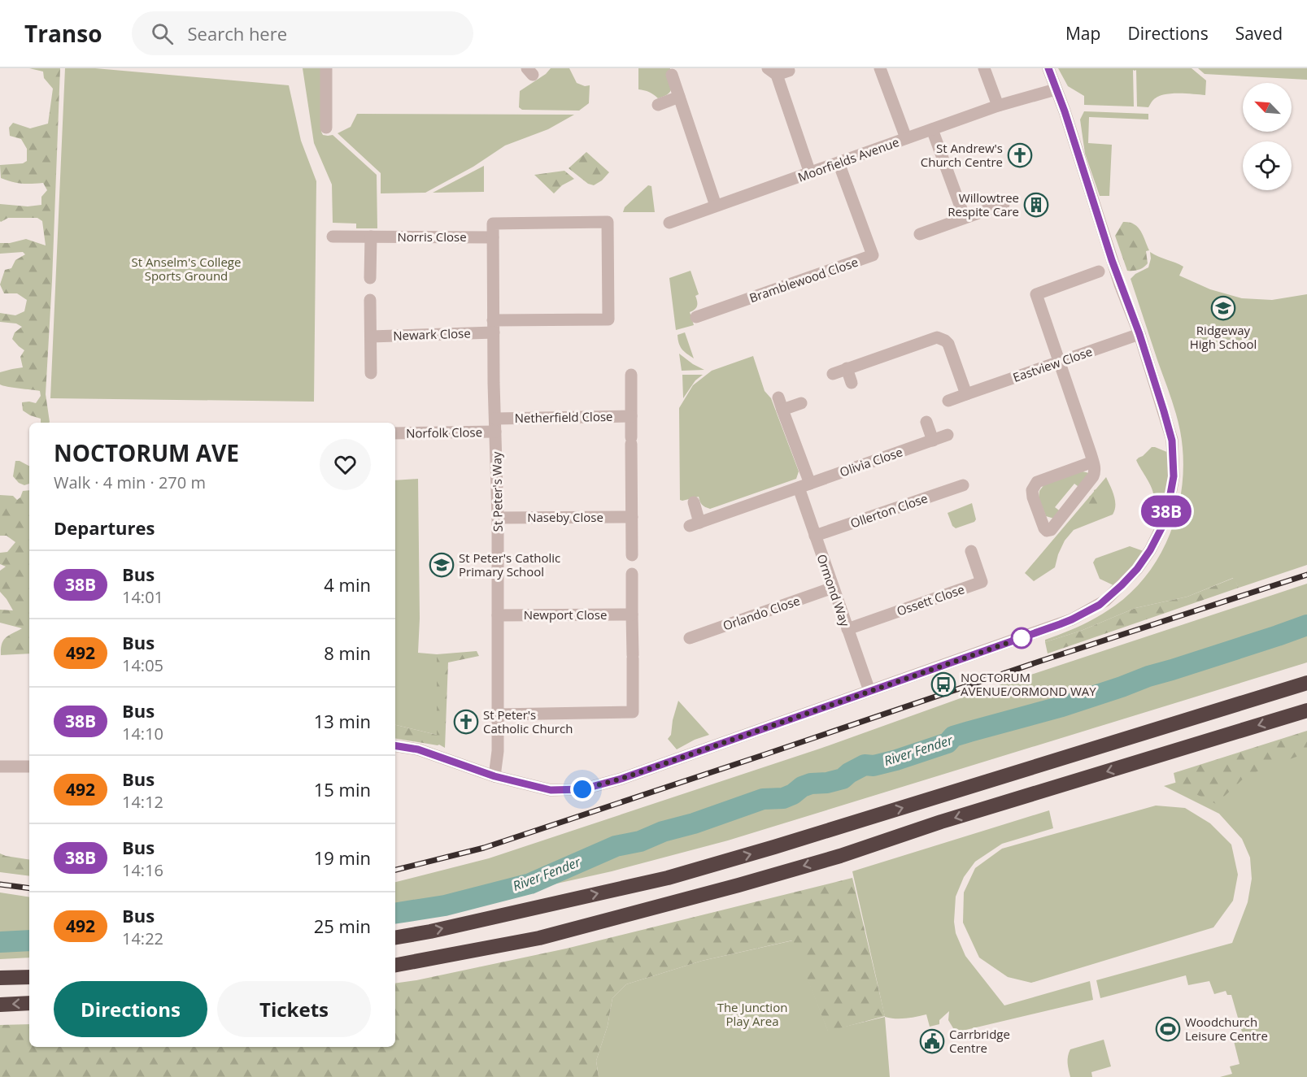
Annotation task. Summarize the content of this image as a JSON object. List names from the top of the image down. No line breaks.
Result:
{"streets":{"street":["Moorfields Avenue","Norris Close","Bramblewood Close","Newark Close","Eastview Close","Netherfield Close","Norfolk Close","Olivia Close","St Peter's Way","Ollerton Close","Naseby Close","Ormond Way","Ossett Close","Orlando Close","Newport Close"]},"crossings":[["Moorfields Avenue","Bramblewood Close"],["Norris Close","Newark Close"],["Norris Close","St Peter's Way"],["Newark Close","St Peter's Way"],["Netherfield Close","St Peter's Way"],["Norfolk Close","St Peter's Way"],["Olivia Close","Ormond Way"],["St Peter's Way","Naseby Close"],["St Peter's Way","Newport Close"],["Ollerton Close","Ormond Way"],["Ormond Way","Ossett Close"],["Ormond Way","Orlando Close"]],"water":["River Fender"],"parks":["St Anselm's College Sports Ground","The Junction Play Area"],"places":{"church":["St Andrew's Church Centre","St Peter's Catholic Church"],"building":["Willowtree Respite Care"],"school or university":["Ridgeway High School","St Peter's Catholic Primary School"],"bus stop":["NOCTORUM AVENUE/ORMOND WAY"],"sports":["Woodchurch Leisure Centre"],"public building":["Carrbridge Centre"]},"lines":["bus line 38B"],"north":"top left","page":{"header":"Transo","search":"Search here","nav":["Map","Directions","Saved"],"on_map":"38B","heading":[["NOCTORUM AVE","Walk · 4 min · 270 m"],"Departures"],"list":[{"mark":"38B","name":"Bus","note":"14:01","value":"4 min"},{"mark":"492","name":"Bus","note":"14:05","value":"8 min"},{"mark":"38B","name":"Bus","note":"14:10","value":"13 min"},{"mark":"492","name":"Bus","note":"14:12","value":"15 min"},{"mark":"38B","name":"Bus","note":"14:16","value":"19 min"},{"mark":"492","name":"Bus","note":"14:22","value":"25 min"}],"buttons":["Directions","Tickets"]}}
